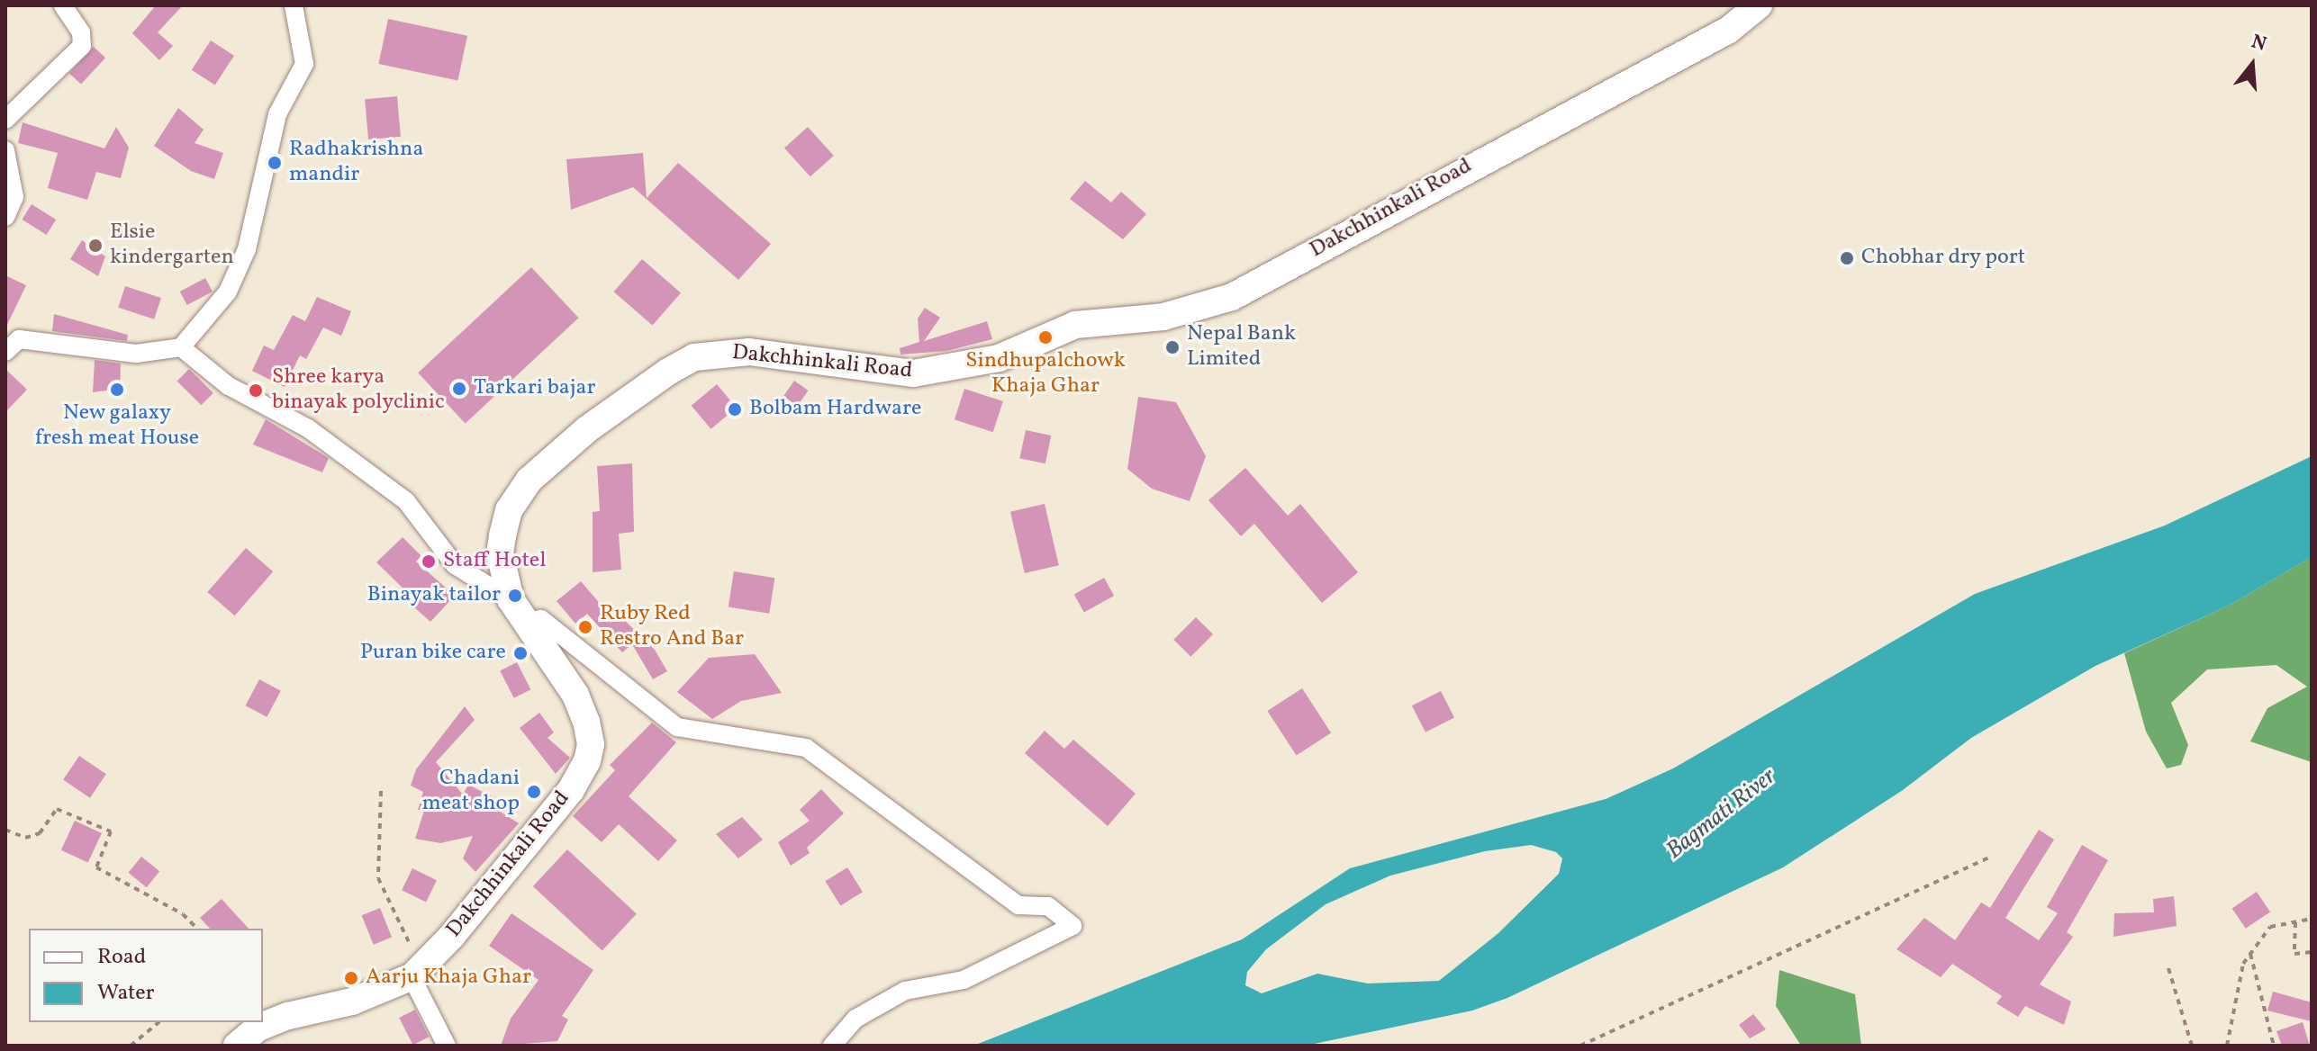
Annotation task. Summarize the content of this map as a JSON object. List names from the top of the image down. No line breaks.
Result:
{"streets":{"main road":["Dakchhinkali Road"]},"water":["Bagmati River"],"places":["Radhakrishna mandir","Elsie kindergarten","Chobhar dry port","Sindhupalchowk Khaja Ghar","Nepal Bank Limited","Tarkari bajar","New galaxy fresh meat House","Shree karya binayak polyclinic","Bolbam Hardware","Staff Hotel","Binayak tailor","Ruby Red Restro And Bar","Puran bike care","Chadani meat shop","Aarju Khaja Ghar"],"legend":["Road","Water"],"north":"top"}
